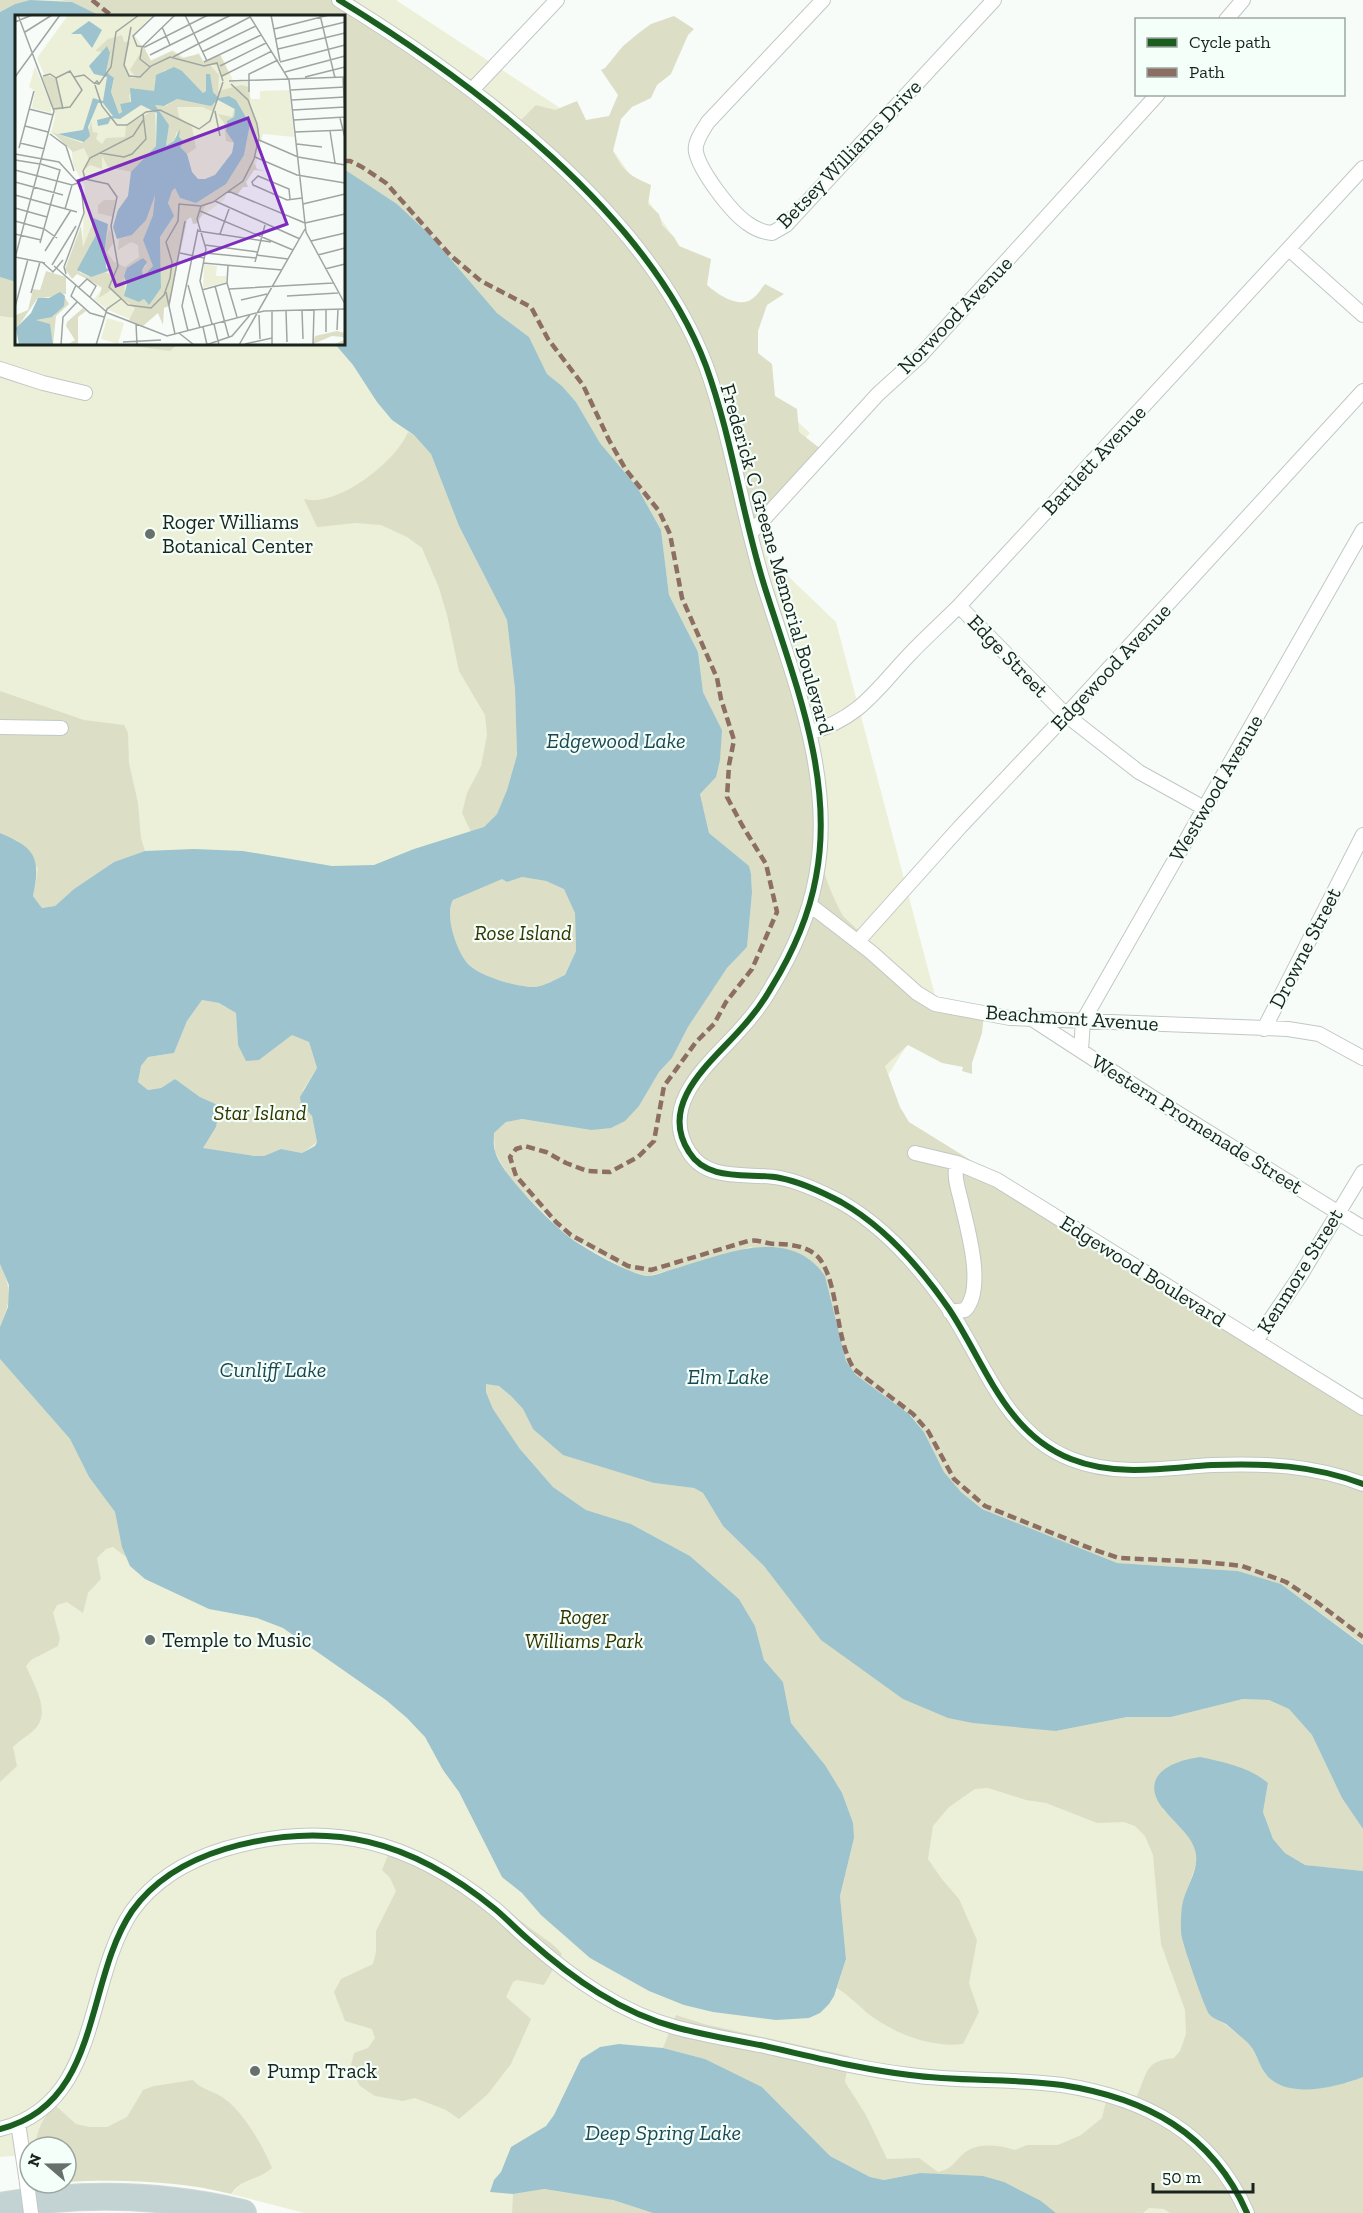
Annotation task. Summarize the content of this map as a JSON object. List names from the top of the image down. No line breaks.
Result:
{"streets":{"street":["Betsey Williams Drive","Norwood Avenue","Bartlett Avenue","Frederick C Greene Memorial Boulevard","Edge Street","Edgewood Avenue","Westwood Avenue","Drowne Street","Beachmont Avenue","Western Promenade Street","Edgewood Boulevard","Kenmore Street"]},"crossings":[["Norwood Avenue","Frederick C Greene Memorial Boulevard"],["Bartlett Avenue","Frederick C Greene Memorial Boulevard"],["Bartlett Avenue","Edge Street"],["Frederick C Greene Memorial Boulevard","Beachmont Avenue"],["Edge Street","Edgewood Avenue"],["Edge Street","Westwood Avenue"],["Edgewood Avenue","Beachmont Avenue"],["Westwood Avenue","Beachmont Avenue"],["Westwood Avenue","Western Promenade Street"],["Drowne Street","Beachmont Avenue"],["Beachmont Avenue","Western Promenade Street"],["Western Promenade Street","Kenmore Street"],["Edgewood Boulevard","Kenmore Street"]],"water":["Edgewood Lake","Cunliff Lake","Elm Lake","Deep Spring Lake"],"parks":["Rose Island","Star Island","Roger Williams Park"],"places":["Roger Williams Botanical Center","Temple to Music","Pump Track"],"legend":["Cycle path","Path"],"scale_bar":"50 m","north":"left"}
